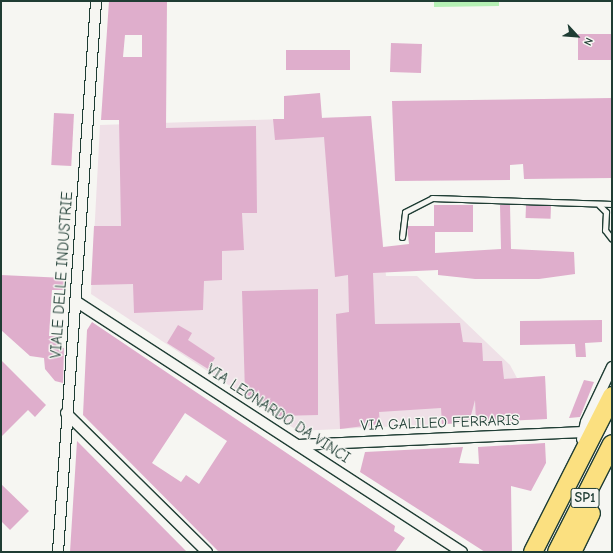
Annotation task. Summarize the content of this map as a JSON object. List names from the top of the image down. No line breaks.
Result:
{"streets":{"highway":["SP1"],"street":["VIALE DELLE INDUSTRIE","VIA LEONARDO DA VINCI","VIA GALILEO FERRARIS"]},"crossings":[["VIALE DELLE INDUSTRIE","VIA LEONARDO DA VINCI"],["VIA LEONARDO DA VINCI","VIA GALILEO FERRARIS"]],"north":"bottom right"}
